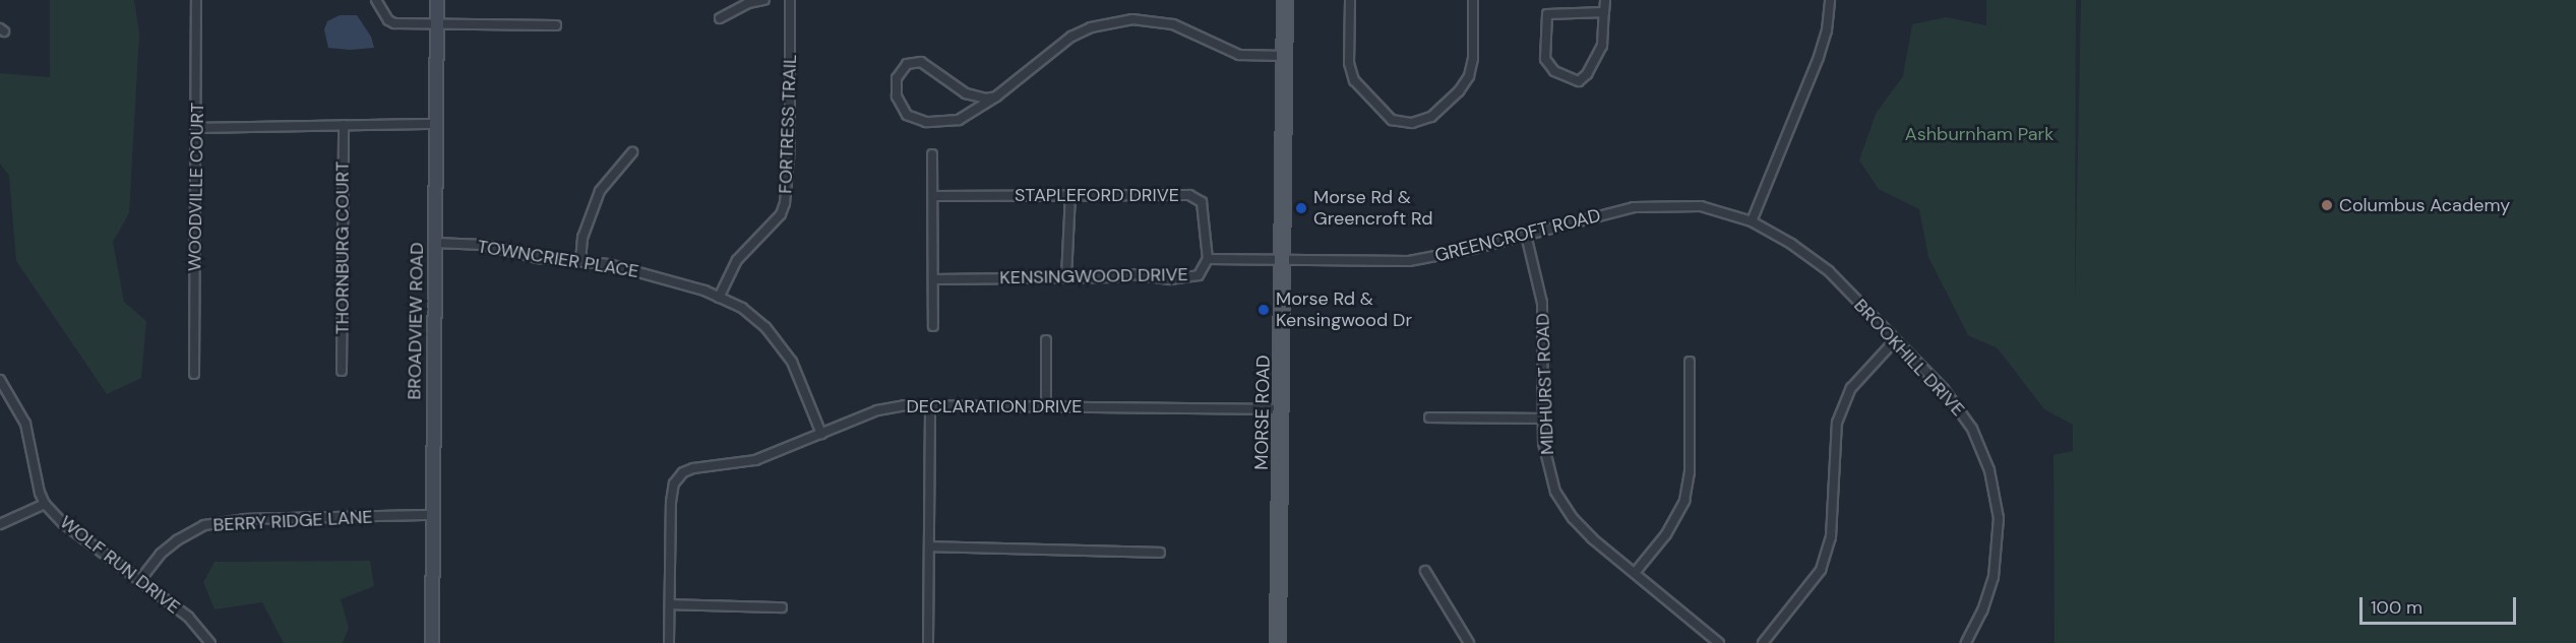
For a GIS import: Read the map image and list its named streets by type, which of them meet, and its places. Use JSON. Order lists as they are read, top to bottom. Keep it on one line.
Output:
{"streets":{"main road":["MORSE ROAD"],"street":["FORTRESS TRAIL","WOODVILLE COURT","STAPLEFORD DRIVE","GREENCROFT ROAD","THORNBURG COURT","TOWNCRIER PLACE","KENSINGWOOD DRIVE","BROADVIEW ROAD","BROOKHILL DRIVE","MIDHURST ROAD","DECLARATION DRIVE","BERRY RIDGE LANE","WOLF RUN DRIVE"]},"crossings":[["FORTRESS TRAIL","TOWNCRIER PLACE"],["STAPLEFORD DRIVE","KENSINGWOOD DRIVE"],["GREENCROFT ROAD","KENSINGWOOD DRIVE"],["GREENCROFT ROAD","BROOKHILL DRIVE"],["GREENCROFT ROAD","MIDHURST ROAD"],["GREENCROFT ROAD","MORSE ROAD"],["TOWNCRIER PLACE","BROADVIEW ROAD"],["TOWNCRIER PLACE","DECLARATION DRIVE"],["KENSINGWOOD DRIVE","MORSE ROAD"],["BROADVIEW ROAD","BERRY RIDGE LANE"],["DECLARATION DRIVE","MORSE ROAD"],["BERRY RIDGE LANE","WOLF RUN DRIVE"]],"parks":["Ashburnham Park"],"places":["Columbus Academy","Morse Rd & Greencroft Rd","Morse Rd & Kensingwood Dr"],"scale_bar":"100 m"}
